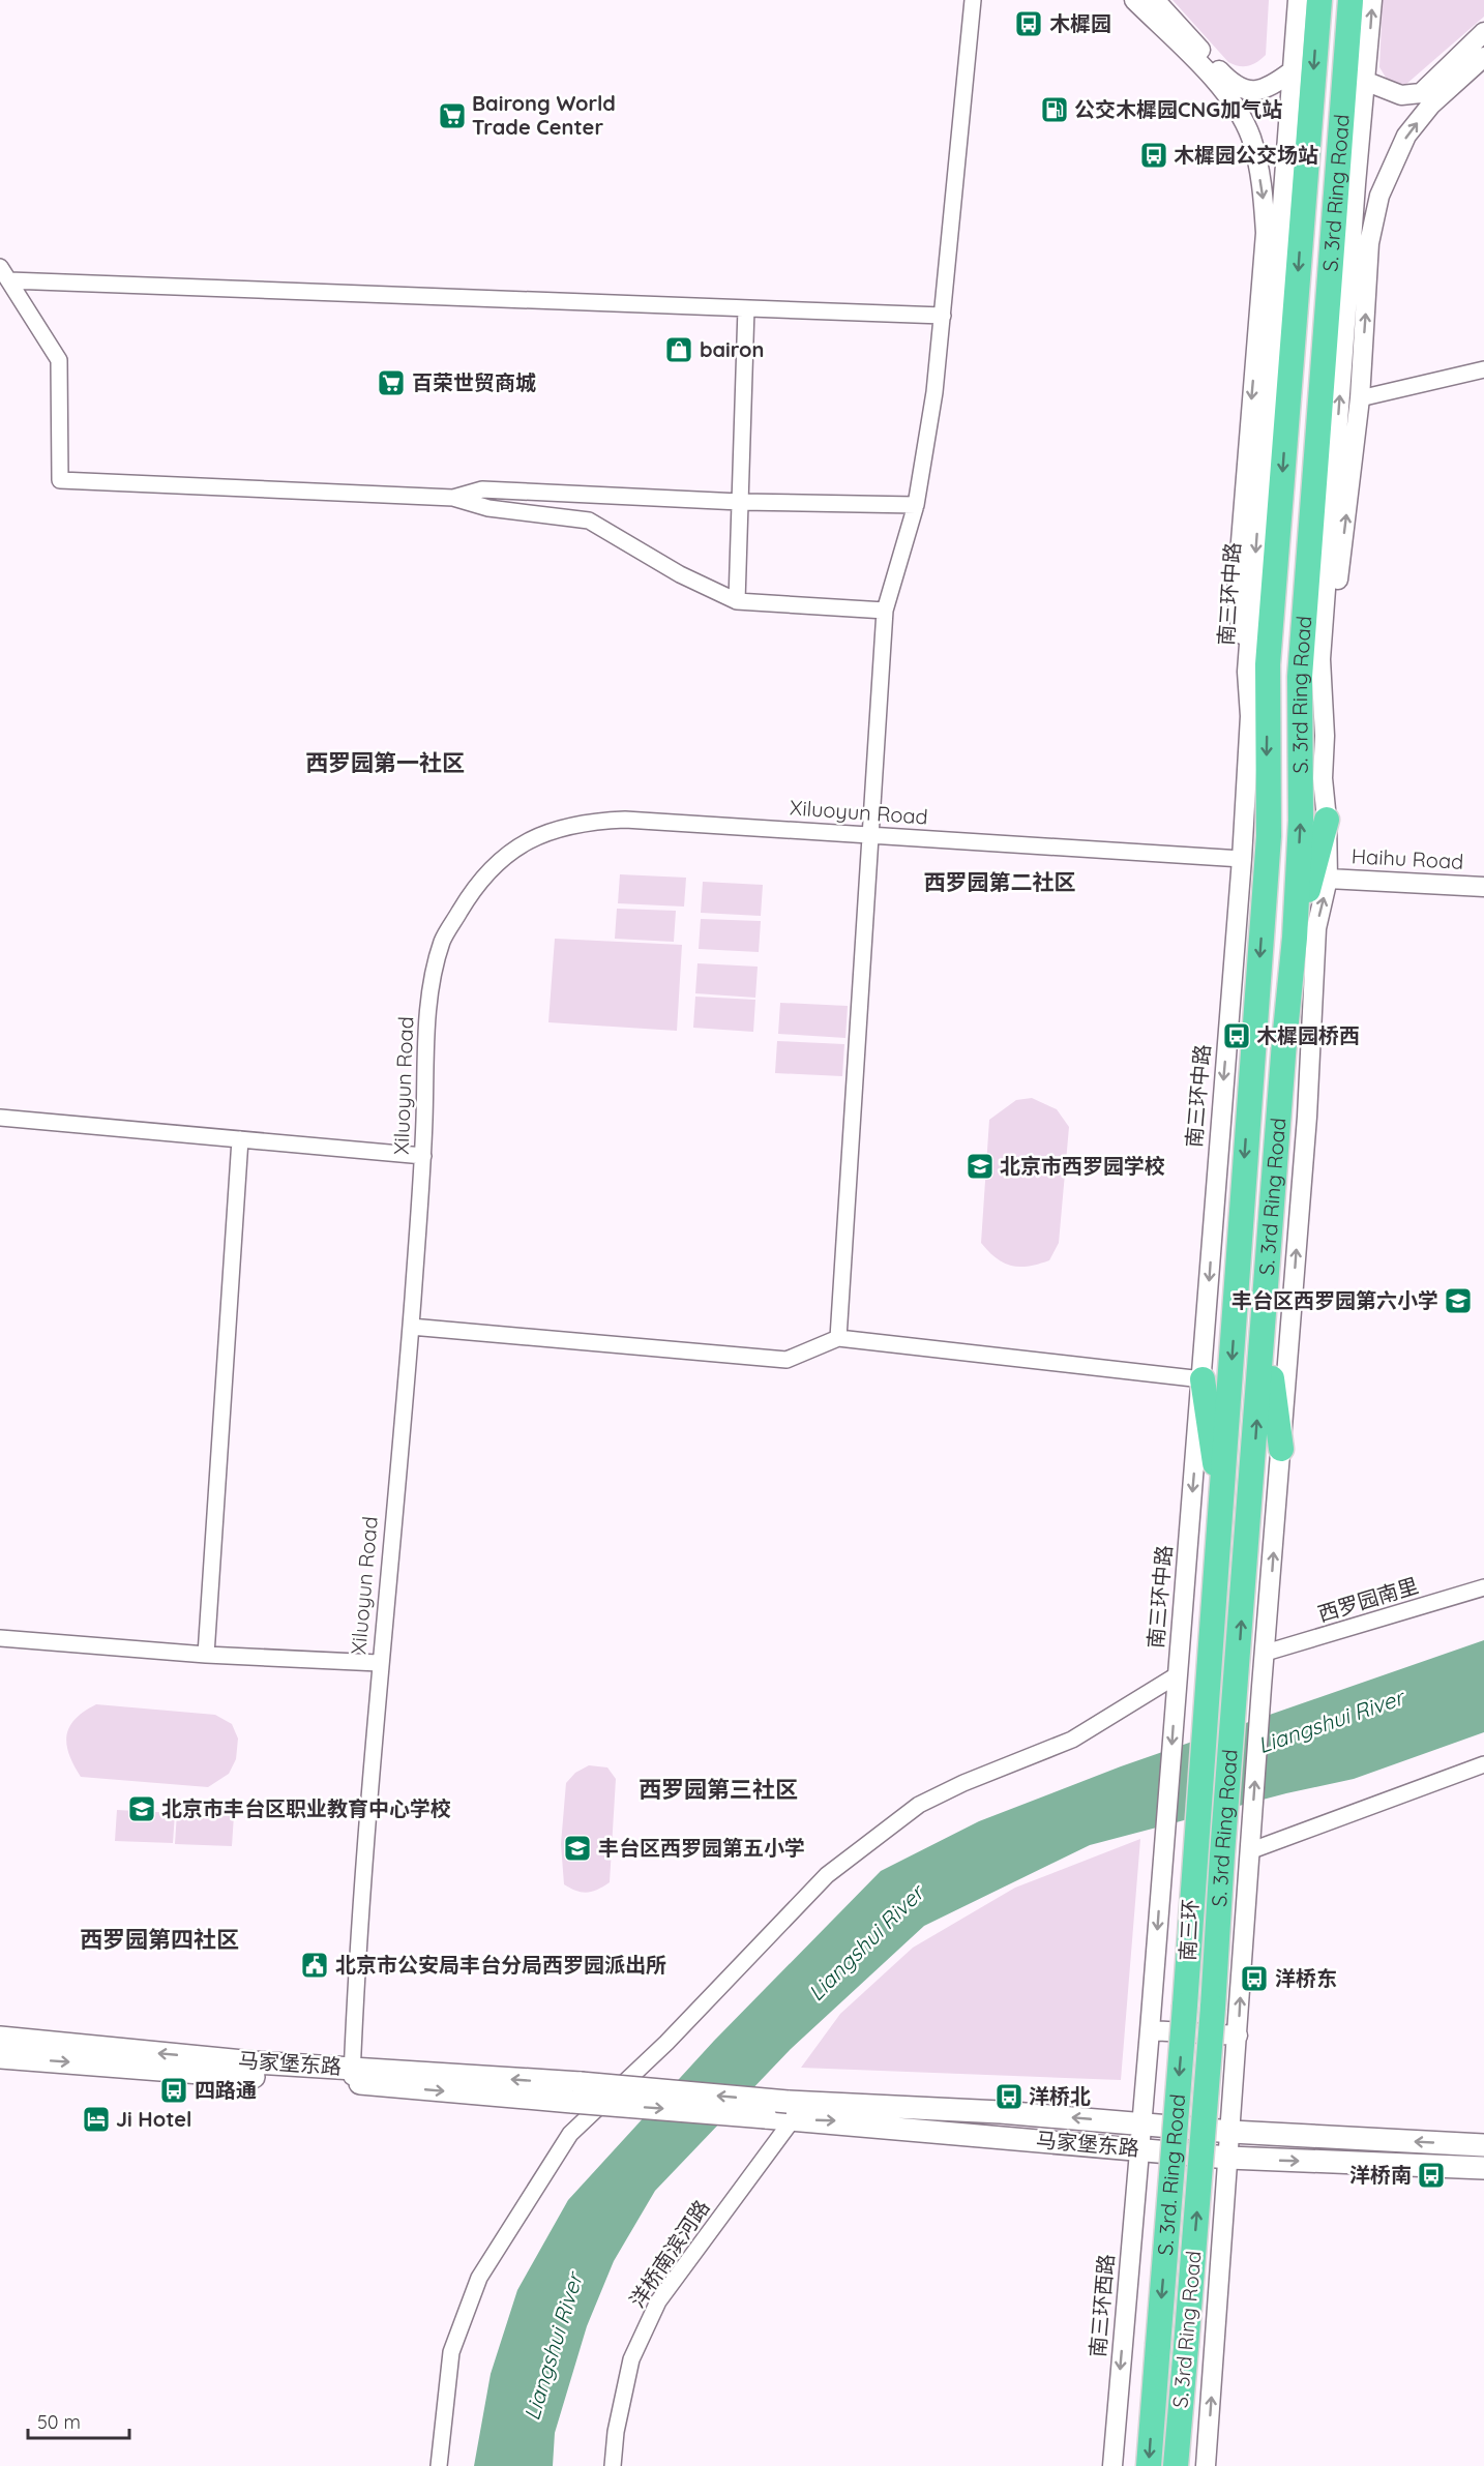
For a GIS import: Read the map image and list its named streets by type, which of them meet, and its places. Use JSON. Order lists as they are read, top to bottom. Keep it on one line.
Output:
{"streets":{"highway":["S. 3rd Ring Road","南三环","S. 3rd. Ring Road"],"main road":["马家堡东路"],"street":["南三环中路","Xiluoyun Road","Haihu Road","西罗园南里","洋桥南滨河路","南三环西路"]},"crossings":[["S. 3rd Ring Road","南三环中路"],["S. 3rd Ring Road","南三环"],["S. 3rd Ring Road","S. 3rd. Ring Road"],["南三环中路","Xiluoyun Road"],["南三环中路","马家堡东路"],["南三环中路","南三环西路"],["Xiluoyun Road","马家堡东路"],["南三环","S. 3rd. Ring Road"],["马家堡东路","洋桥南滨河路"],["马家堡东路","南三环西路"]],"one_way":["S. 3rd. Ring Road"],"districts":["西罗园第一社区","西罗园第二社区","西罗园第三社区","西罗园第四社区"],"water":["Liangshui River"],"places":{"bus stop":["木樨园","木樨园公交场站","木樨园桥西","洋桥东","四路通","洋桥北","洋桥南"],"fuel station":["公交木樨园CNG加气站"],"supermarket":["Bairong World Trade Center","百荣世贸商城"],"shop":["bairon"],"school or university":["北京市西罗园学校","丰台区西罗园第六小学","北京市丰台区职业教育中心学校","丰台区西罗园第五小学"],"public building":["北京市公安局丰台分局西罗园派出所"],"hotel":["Ji Hotel"]},"scale_bar":"50 m"}
